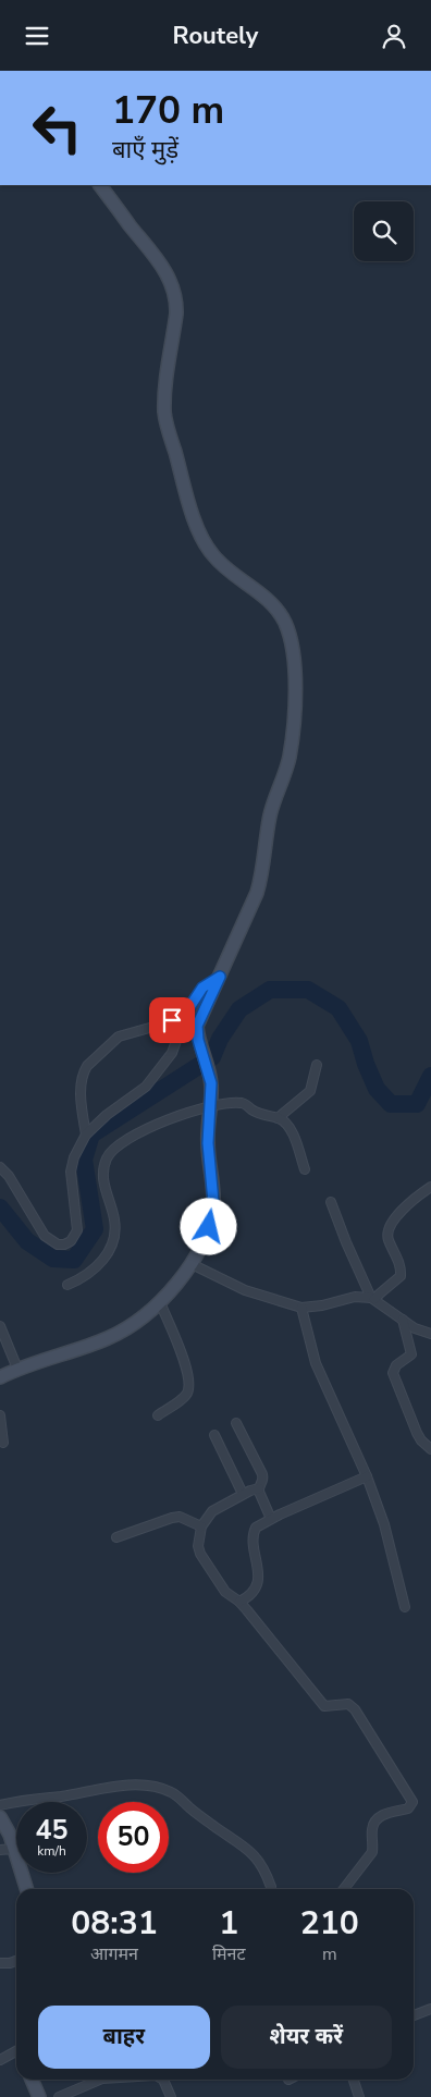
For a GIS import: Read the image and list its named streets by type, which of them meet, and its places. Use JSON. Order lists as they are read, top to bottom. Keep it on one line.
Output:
{"page":{"header":"Routely","turn":["170 m","बाएँ मुड़ें"],"speed":"45 km/h","limit":"50","eta":["08:31","आगमन","1","मिनट","210","m"],"buttons":["बाहर","शेयर करें"]}}
